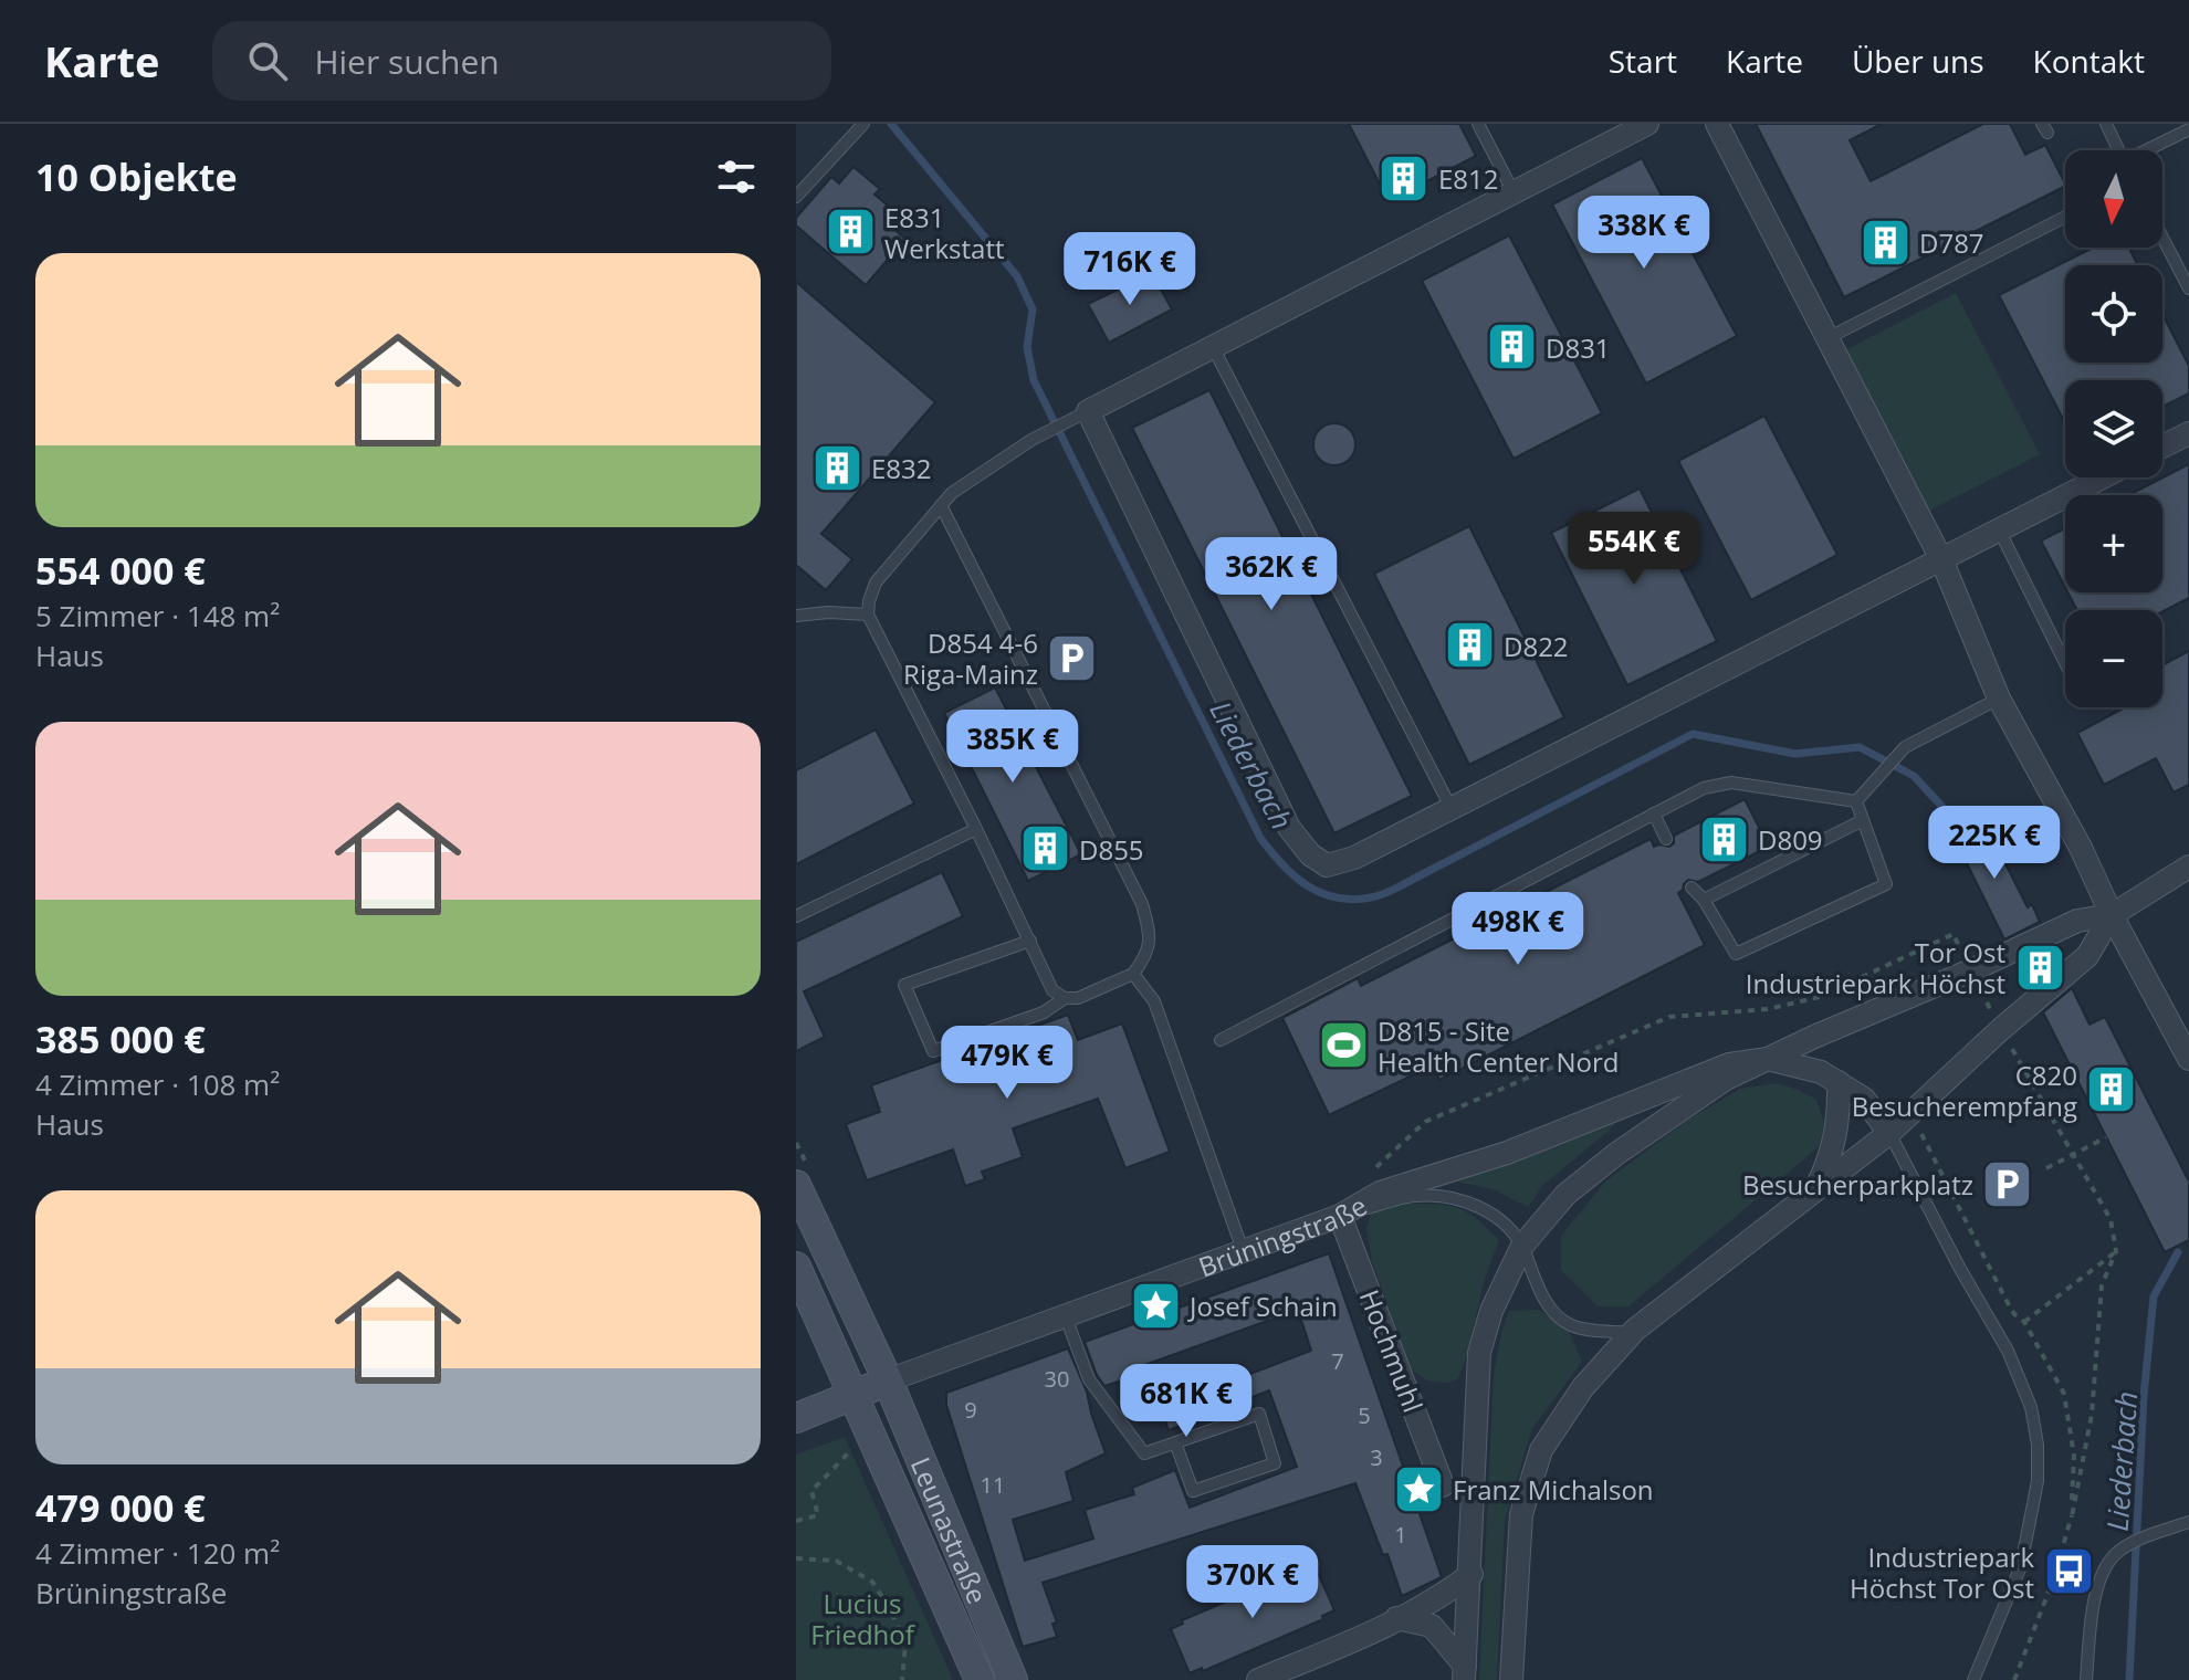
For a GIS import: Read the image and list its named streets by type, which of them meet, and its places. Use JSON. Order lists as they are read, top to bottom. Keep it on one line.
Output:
{"streets":{"main road":["Brüningstraße","Leunastraße"],"street":["Hochmuhl"]},"crossings":[["Brüningstraße","Hochmuhl"],["Brüningstraße","Leunastraße"]],"water":["Liederbach"],"parks":["Lucius Friedhof"],"places":{"building":["E812","E831 Werkstatt","D787","D831","E832","D822","D809","D855","Tor Ost Industriepark Höchst","C820 Besucherempfang"],"parking":["D854 4-6 Riga-Mainz","Besucherparkplatz"],"sports":["D815 - Site Health Center Nord"],"place":["Josef Schain","Franz Michalson"],"bus stop":["Industriepark Höchst Tor Ost"]},"house_numbers":["7","30","9","5","3","11","1"],"north":"bottom","page":{"header":"Karte","search":"Hier suchen","nav":["Start","Karte","Über uns","Kontakt"],"heading":"10 Objekte","map_buttons":["+","−"],"price":["338K €","716K €","554K €","362K €","385K €","225K €","498K €","479K €","681K €","370K €"],"list":[{"name":"554 000 €","note":"5 Zimmer · 148 m² · Haus"},{"name":"385 000 €","note":"4 Zimmer · 108 m² · Haus"},{"name":"479 000 €","note":"4 Zimmer · 120 m² · Brüningstraße"}]}}
